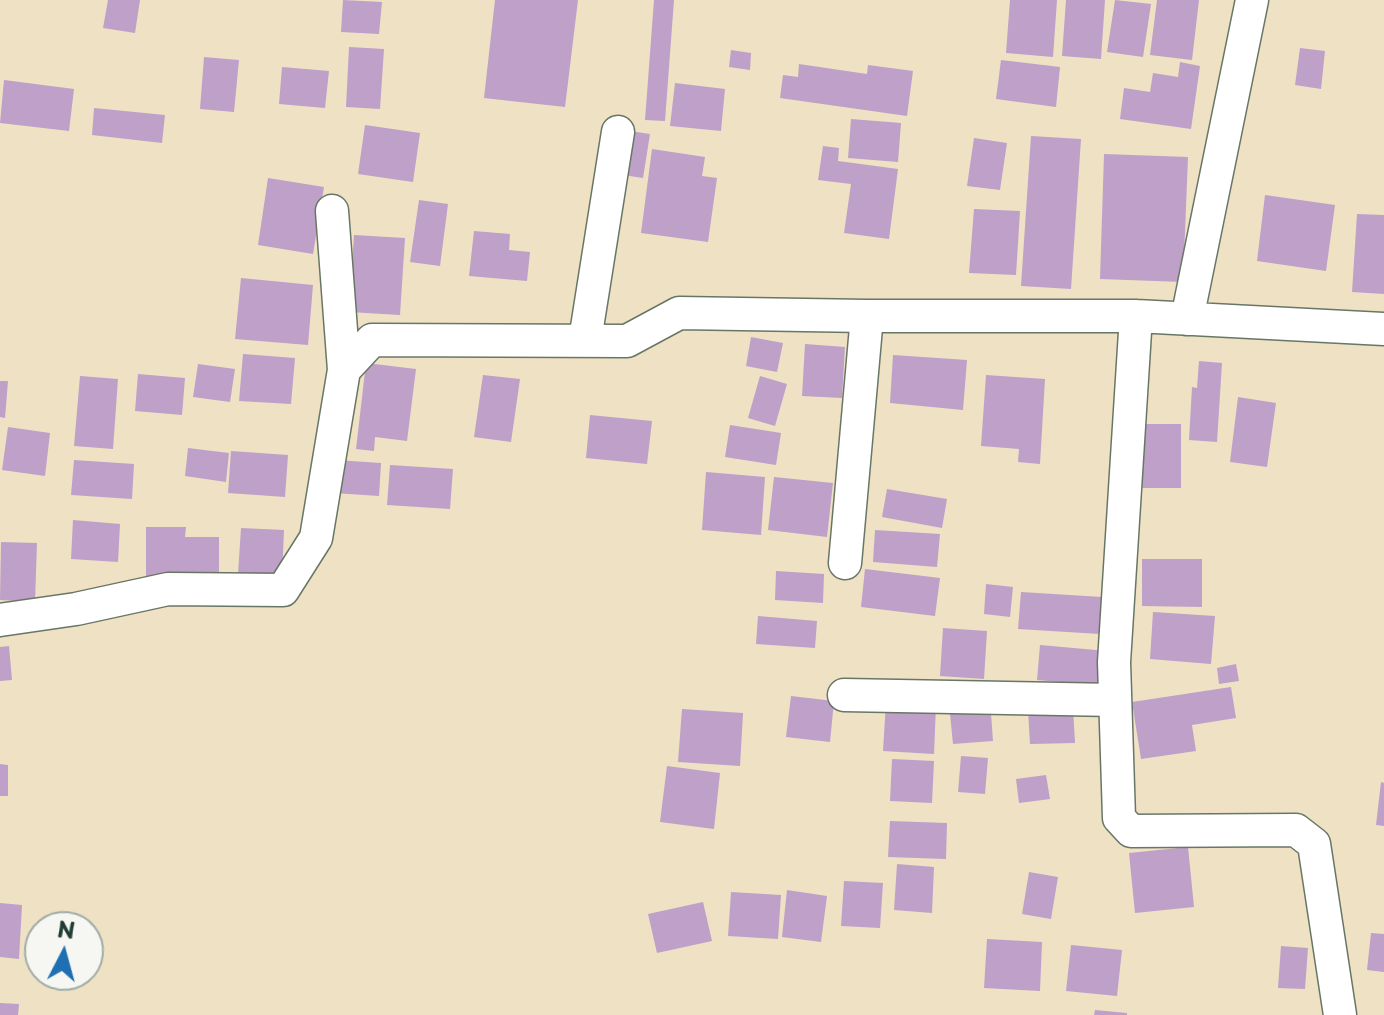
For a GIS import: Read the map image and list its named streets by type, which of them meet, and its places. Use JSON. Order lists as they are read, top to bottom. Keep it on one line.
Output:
{"north":"top"}
